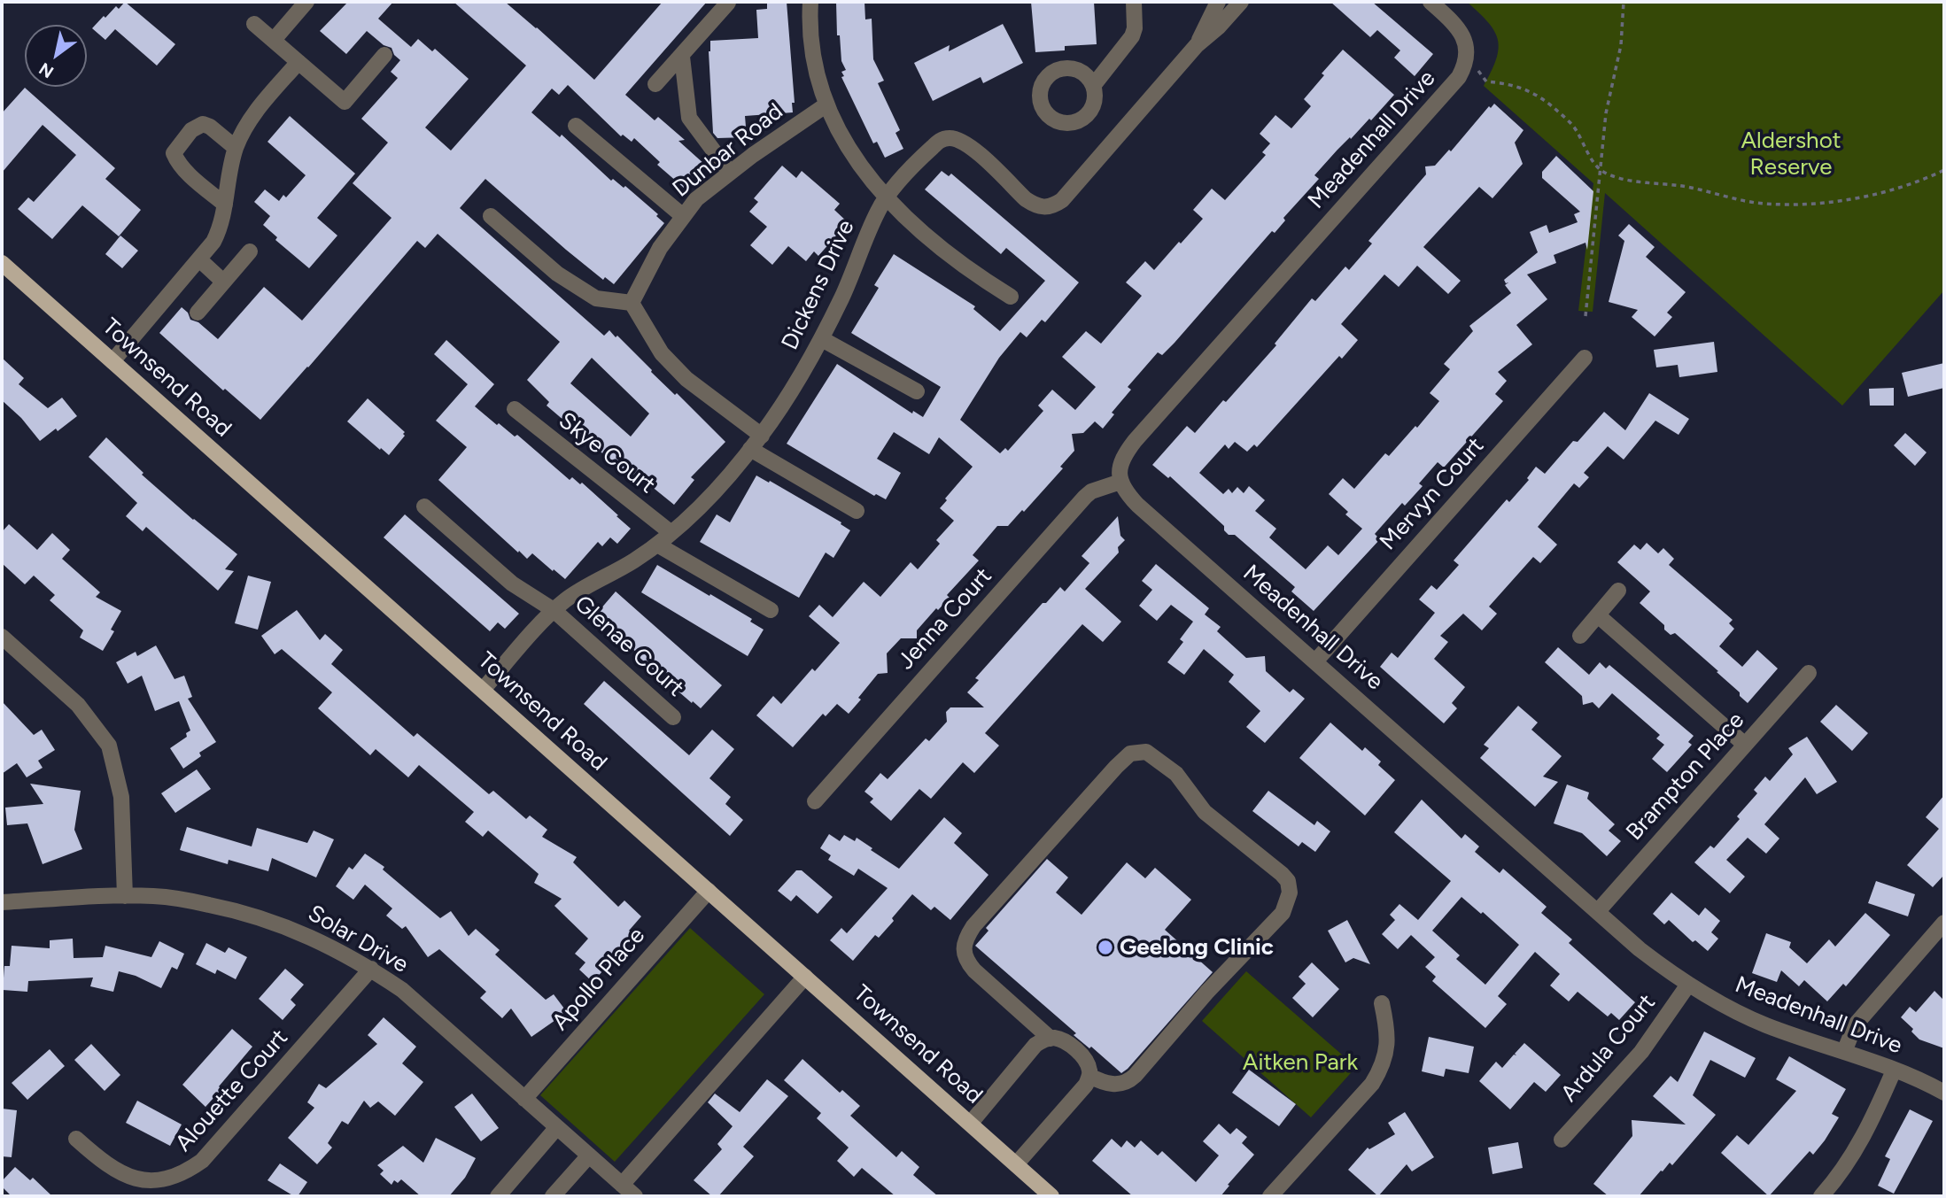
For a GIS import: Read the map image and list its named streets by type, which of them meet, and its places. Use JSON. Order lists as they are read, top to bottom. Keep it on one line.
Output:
{"streets":{"main road":["Townsend Road"],"street":["Meadenhall Drive","Dunbar Road","Dickens Drive","Skye Court","Mervyn Court","Jenna Court","Glenae Court","Brampton Place","Solar Drive","Apollo Place","Ardula Court","Alouette Court"]},"crossings":[["Meadenhall Drive","Mervyn Court"],["Meadenhall Drive","Jenna Court"],["Meadenhall Drive","Brampton Place"],["Meadenhall Drive","Ardula Court"],["Dickens Drive","Townsend Road"],["Dickens Drive","Skye Court"],["Dickens Drive","Glenae Court"],["Townsend Road","Apollo Place"],["Solar Drive","Apollo Place"],["Solar Drive","Alouette Court"]],"parks":["Aldershot Reserve","Aitken Park"],"places":["Geelong Clinic"],"north":"bottom left"}
